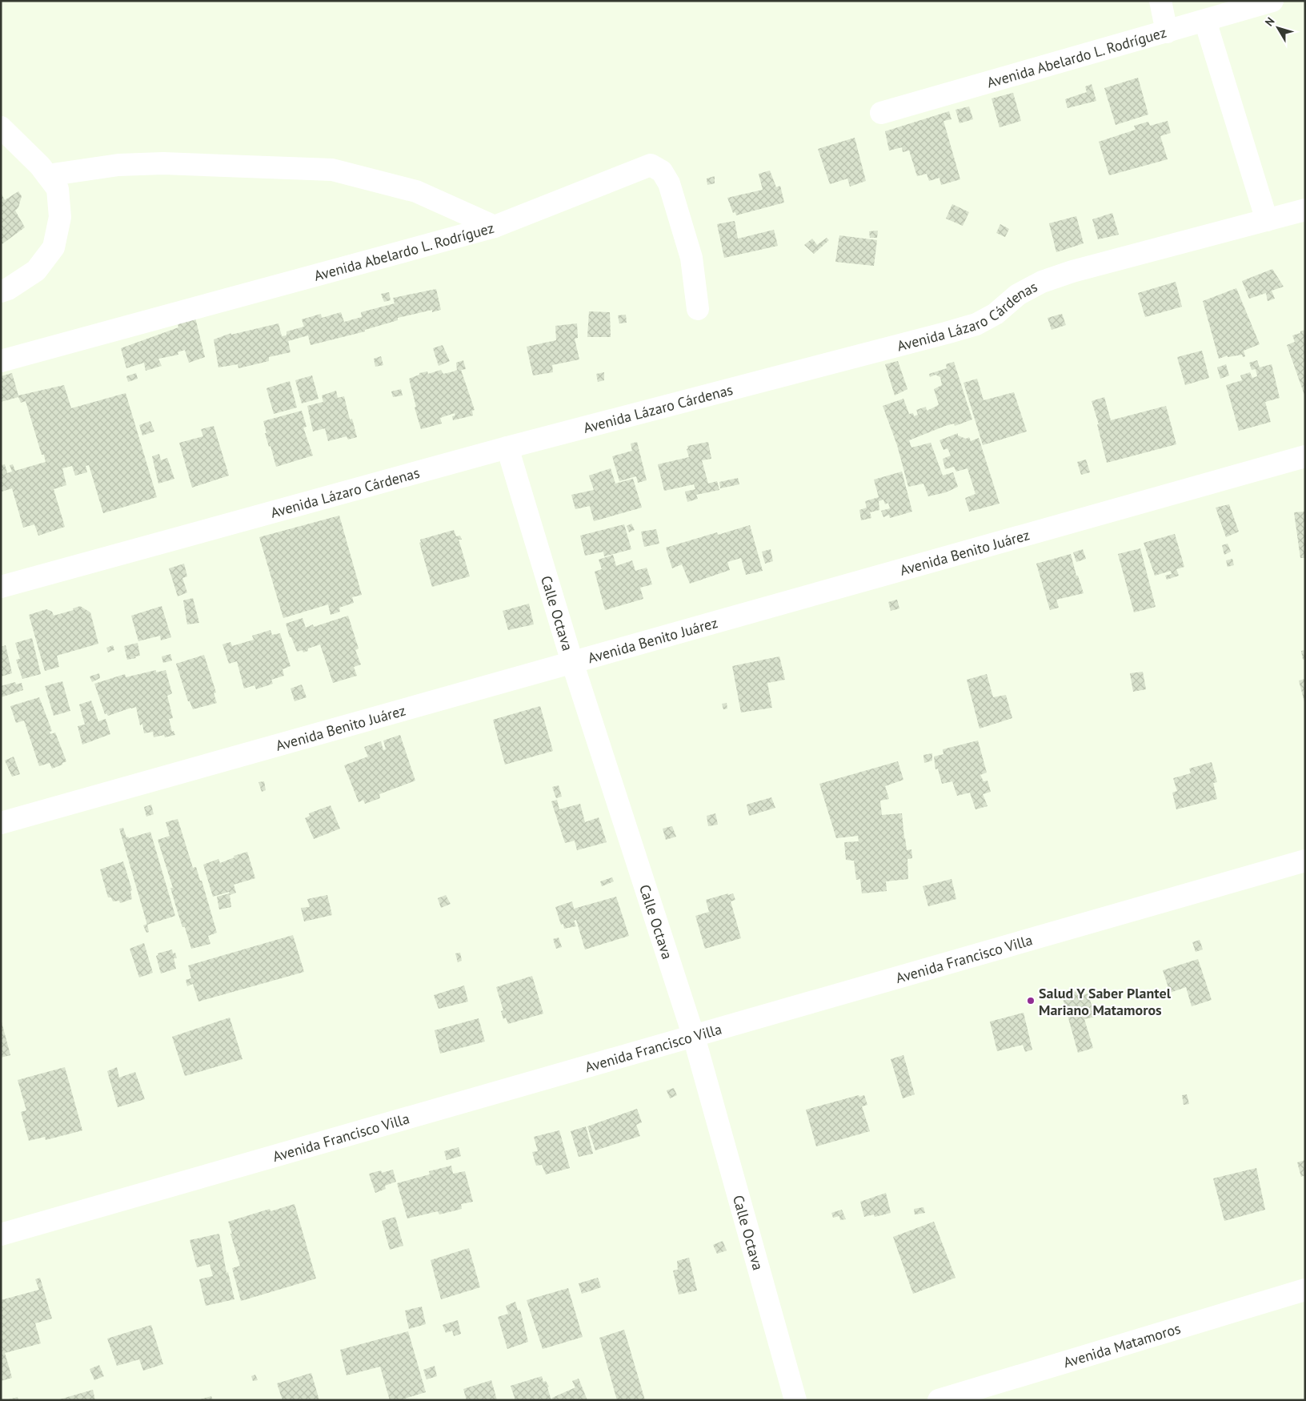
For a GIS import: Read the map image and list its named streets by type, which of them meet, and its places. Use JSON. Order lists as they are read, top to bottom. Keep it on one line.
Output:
{"streets":{"street":["Avenida Abelardo L. Rodríguez","Avenida Lázaro Cárdenas","Avenida Benito Juárez","Calle Octava","Avenida Francisco Villa","Avenida Matamoros"]},"crossings":[["Avenida Lázaro Cárdenas","Calle Octava"],["Avenida Benito Juárez","Calle Octava"],["Calle Octava","Avenida Francisco Villa"]],"places":["Salud Y Saber Plantel Mariano Matamoros"],"north":"top left"}
